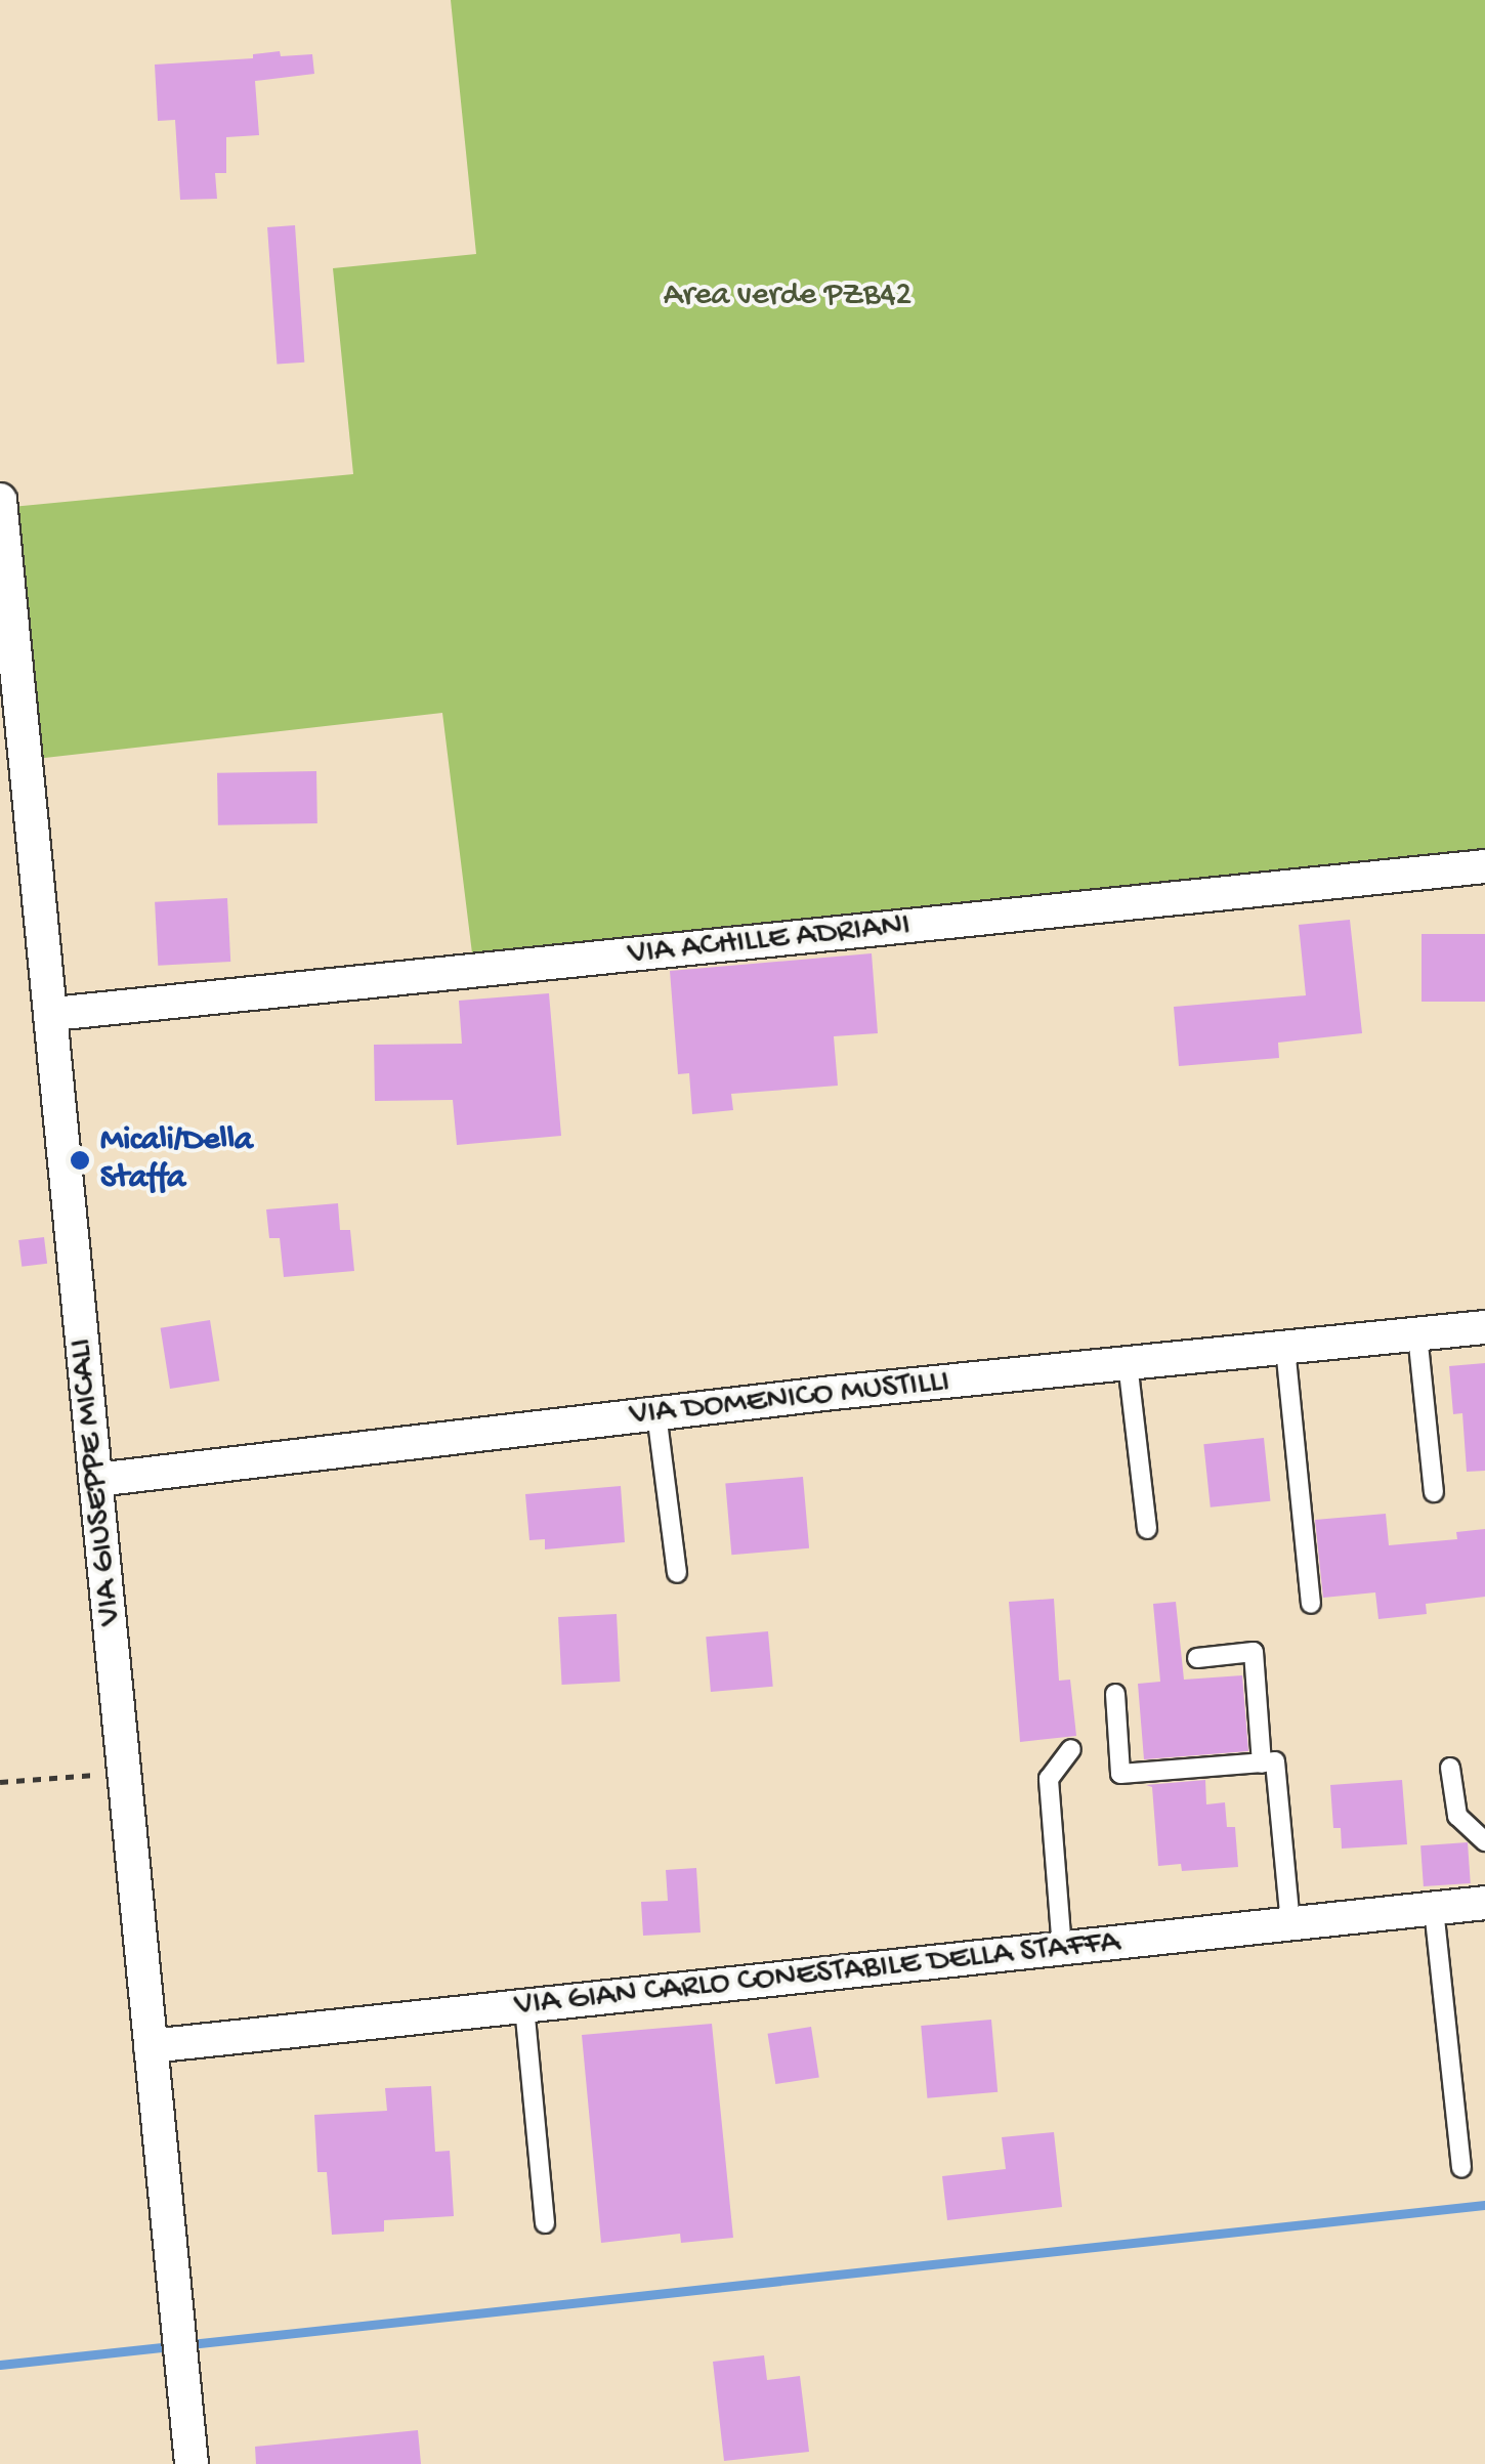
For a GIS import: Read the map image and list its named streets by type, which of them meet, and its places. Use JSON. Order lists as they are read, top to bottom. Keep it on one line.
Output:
{"streets":{"street":["VIA ACHILLE ADRIANI","VIA DOMENICO MUSTILLI","VIA GIUSEPPE MICALI","VIA GIAN CARLO CONESTABILE DELLA STAFFA"]},"crossings":[["VIA ACHILLE ADRIANI","VIA GIUSEPPE MICALI"],["VIA DOMENICO MUSTILLI","VIA GIUSEPPE MICALI"],["VIA GIUSEPPE MICALI","VIA GIAN CARLO CONESTABILE DELLA STAFFA"]],"parks":["Area verde PZB42"],"places":["Micali/Della Staffa"]}
